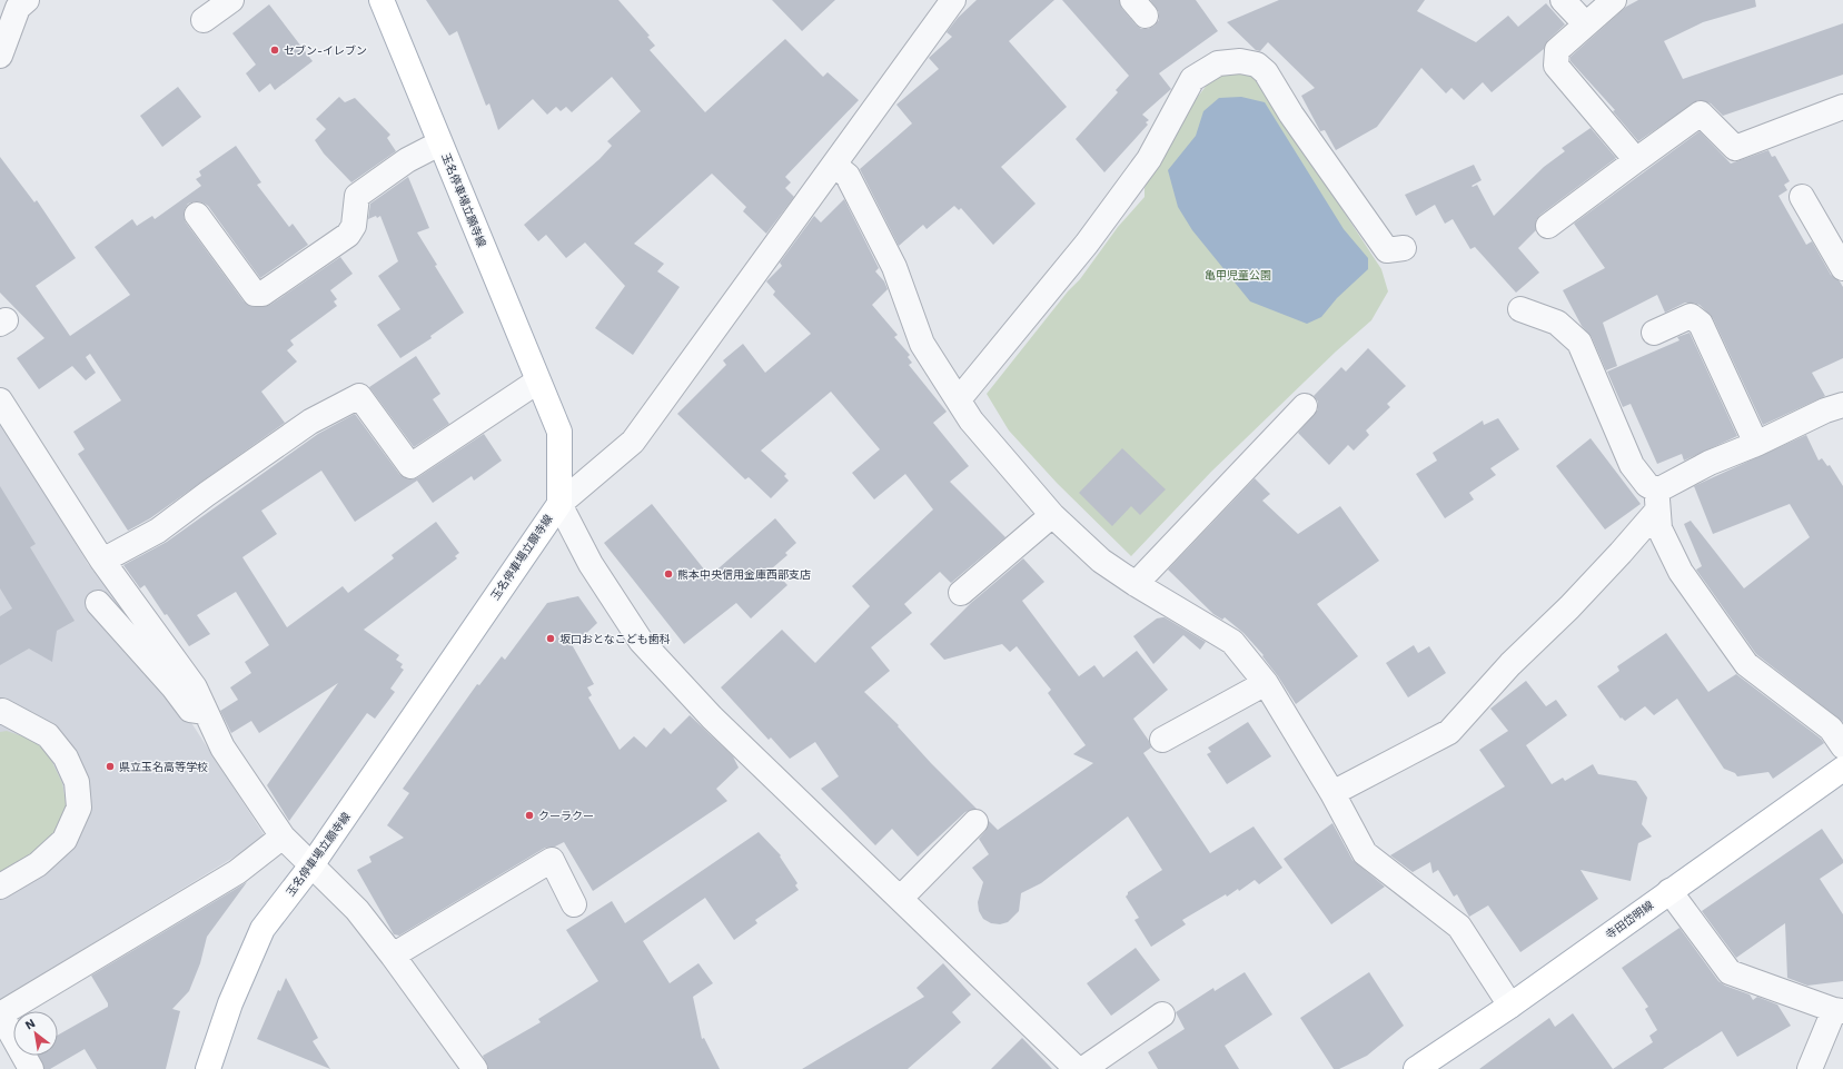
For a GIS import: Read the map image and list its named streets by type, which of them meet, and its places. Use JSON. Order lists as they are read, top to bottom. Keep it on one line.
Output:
{"streets":{"main road":["玉名停車場立願寺線","寺田岱明線"]},"parks":["亀甲児童公園"],"places":["セブン-イレブン","熊本中央信用金庫西部支店","坂口おとなこども歯科","県立玉名高等学校","クーラクー"],"north":"top left"}
